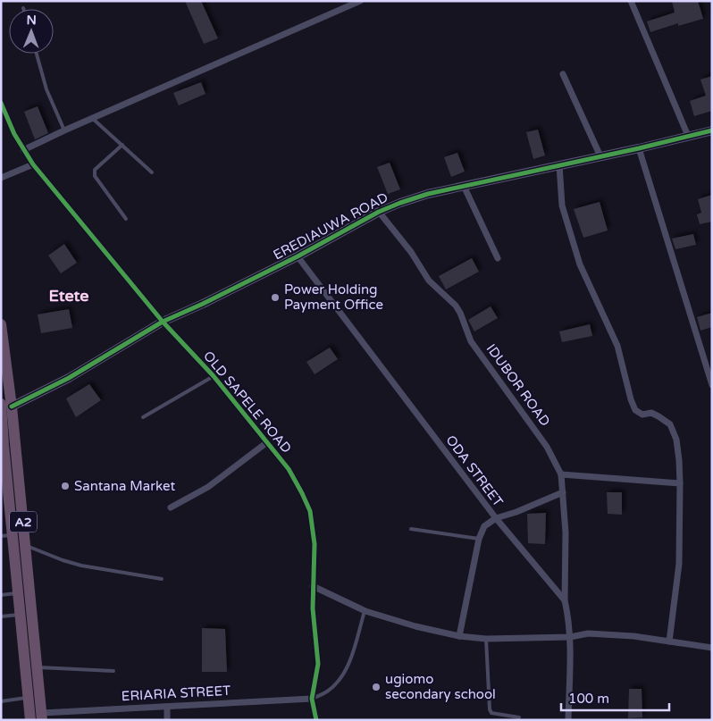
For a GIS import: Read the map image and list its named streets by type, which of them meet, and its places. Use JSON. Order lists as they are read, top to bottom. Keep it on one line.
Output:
{"streets":{"highway":["A2"],"street":["EREDIAUWA ROAD","IDUBOR ROAD","OLD SAPELE ROAD","ODA STREET","ERIARIA STREET"]},"crossings":[["EREDIAUWA ROAD","IDUBOR ROAD"],["EREDIAUWA ROAD","OLD SAPELE ROAD"],["EREDIAUWA ROAD","ODA STREET"],["EREDIAUWA ROAD","A2"],["IDUBOR ROAD","ODA STREET"],["OLD SAPELE ROAD","ERIARIA STREET"],["A2","ERIARIA STREET"]],"districts":["Etete"],"places":["Power Holding Payment Office","Santana Market","ugiomo secondary school"],"scale_bar":"100 m","north":"top"}
